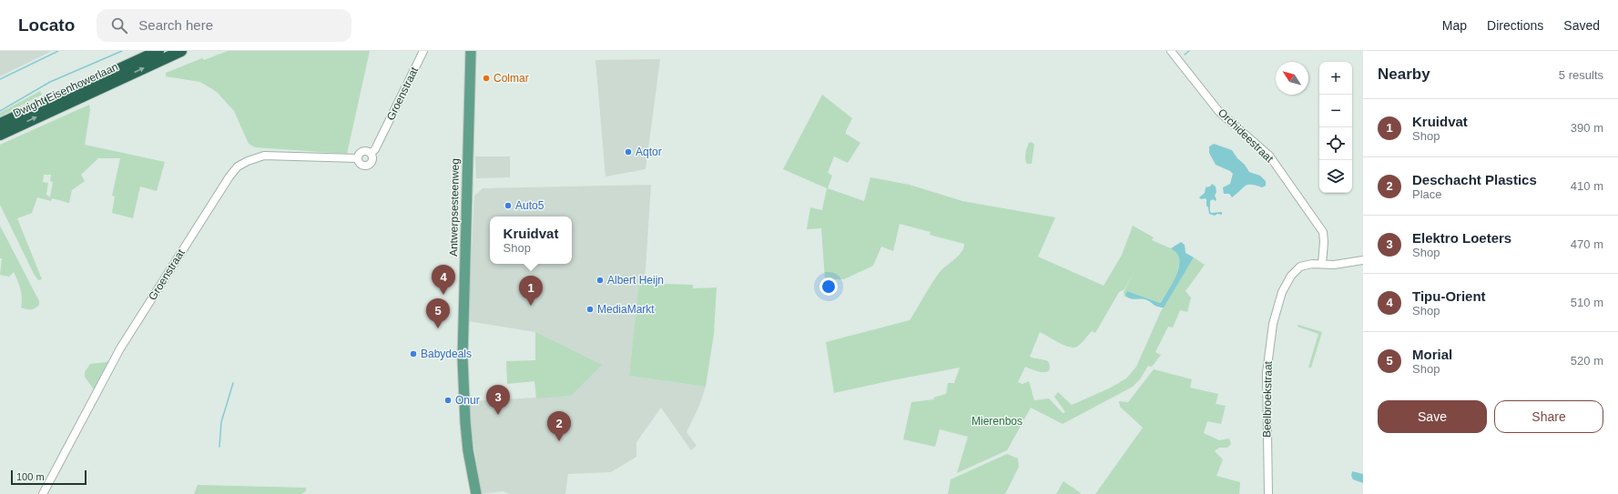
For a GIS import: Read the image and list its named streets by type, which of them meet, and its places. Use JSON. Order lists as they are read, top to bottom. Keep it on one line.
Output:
{"streets":{"highway":["Dwight Eisenhowerlaan"],"main road":["Antwerpsesteenweg"],"street":["Groenstraat","Orchideestraat","Beelbroekstraat"]},"crossings":[["Orchideestraat","Beelbroekstraat"]],"parks":["Mierenbos"],"places":["Colmar","Aqtor","Auto5","Albert Heijn","MediaMarkt","Babydeals","Onur"],"scale_bar":"100 m","north":"top left","page":{"header":"Locato","search":"Search here","nav":["Map","Directions","Saved"],"heading":["Nearby","5 results"],"map_buttons":["+","−"],"list":[{"mark":"1","name":"Kruidvat","note":"Shop","value":"390 m"},{"mark":"2","name":"Deschacht Plastics","note":"Place","value":"410 m"},{"mark":"3","name":"Elektro Loeters","note":"Shop","value":"470 m"},{"mark":"4","name":"Tipu-Orient","note":"Shop","value":"510 m"},{"mark":"5","name":"Morial","note":"Shop","value":"520 m"}],"popup":["Kruidvat","Shop"],"pins":["4","1","5","3","2"],"buttons":["Save","Share"],"scale":"100 m"}}
